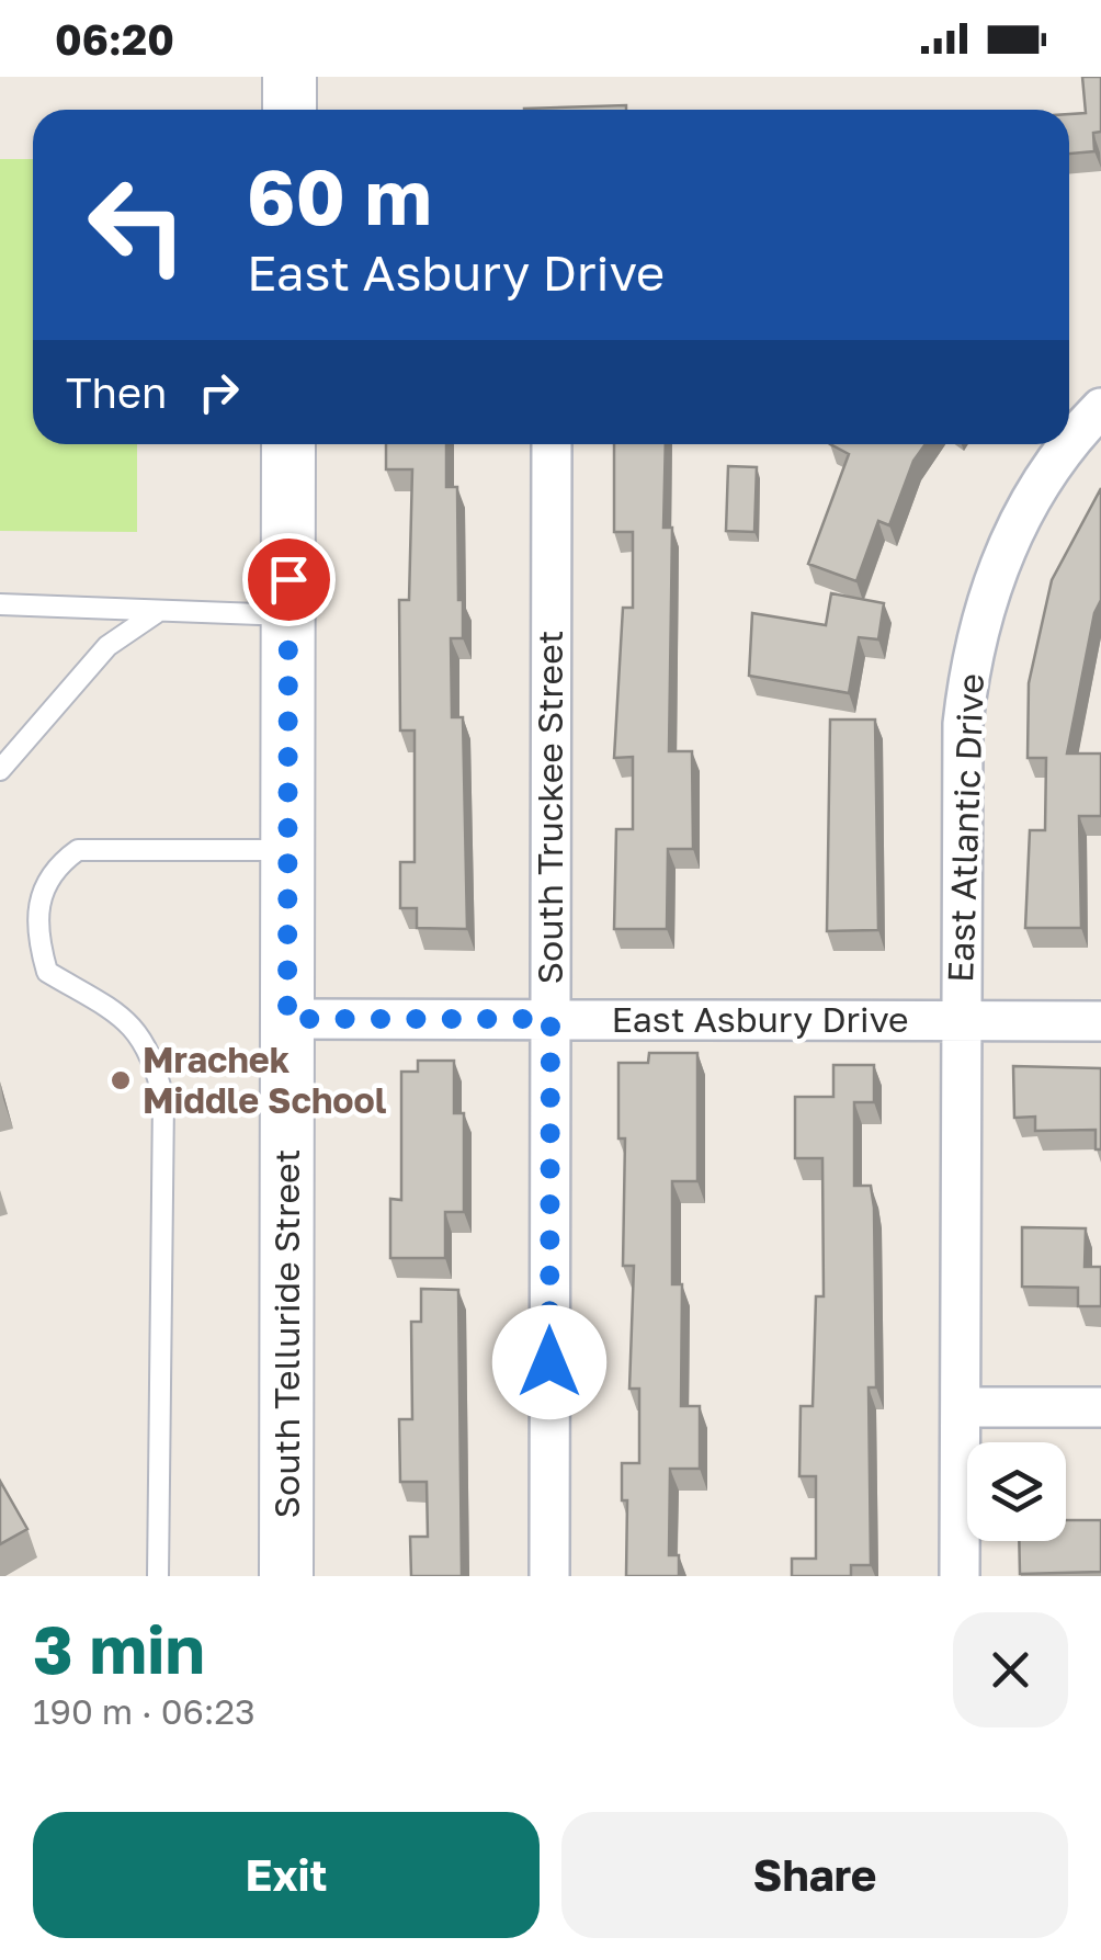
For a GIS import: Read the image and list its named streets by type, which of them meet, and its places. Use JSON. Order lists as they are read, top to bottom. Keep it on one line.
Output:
{"streets":{"street":["South Truckee Street","East Atlantic Drive","East Asbury Drive","South Telluride Street"]},"crossings":[["South Truckee Street","East Asbury Drive"],["East Atlantic Drive","East Asbury Drive"],["East Asbury Drive","South Telluride Street"]],"places":["Mrachek Middle School"],"page":{"status":"06:20","turn":["60 m","East Asbury Drive"],"then":"Then","heading":["3 min","190 m · 06:23"],"buttons":["Exit","Share"]}}
